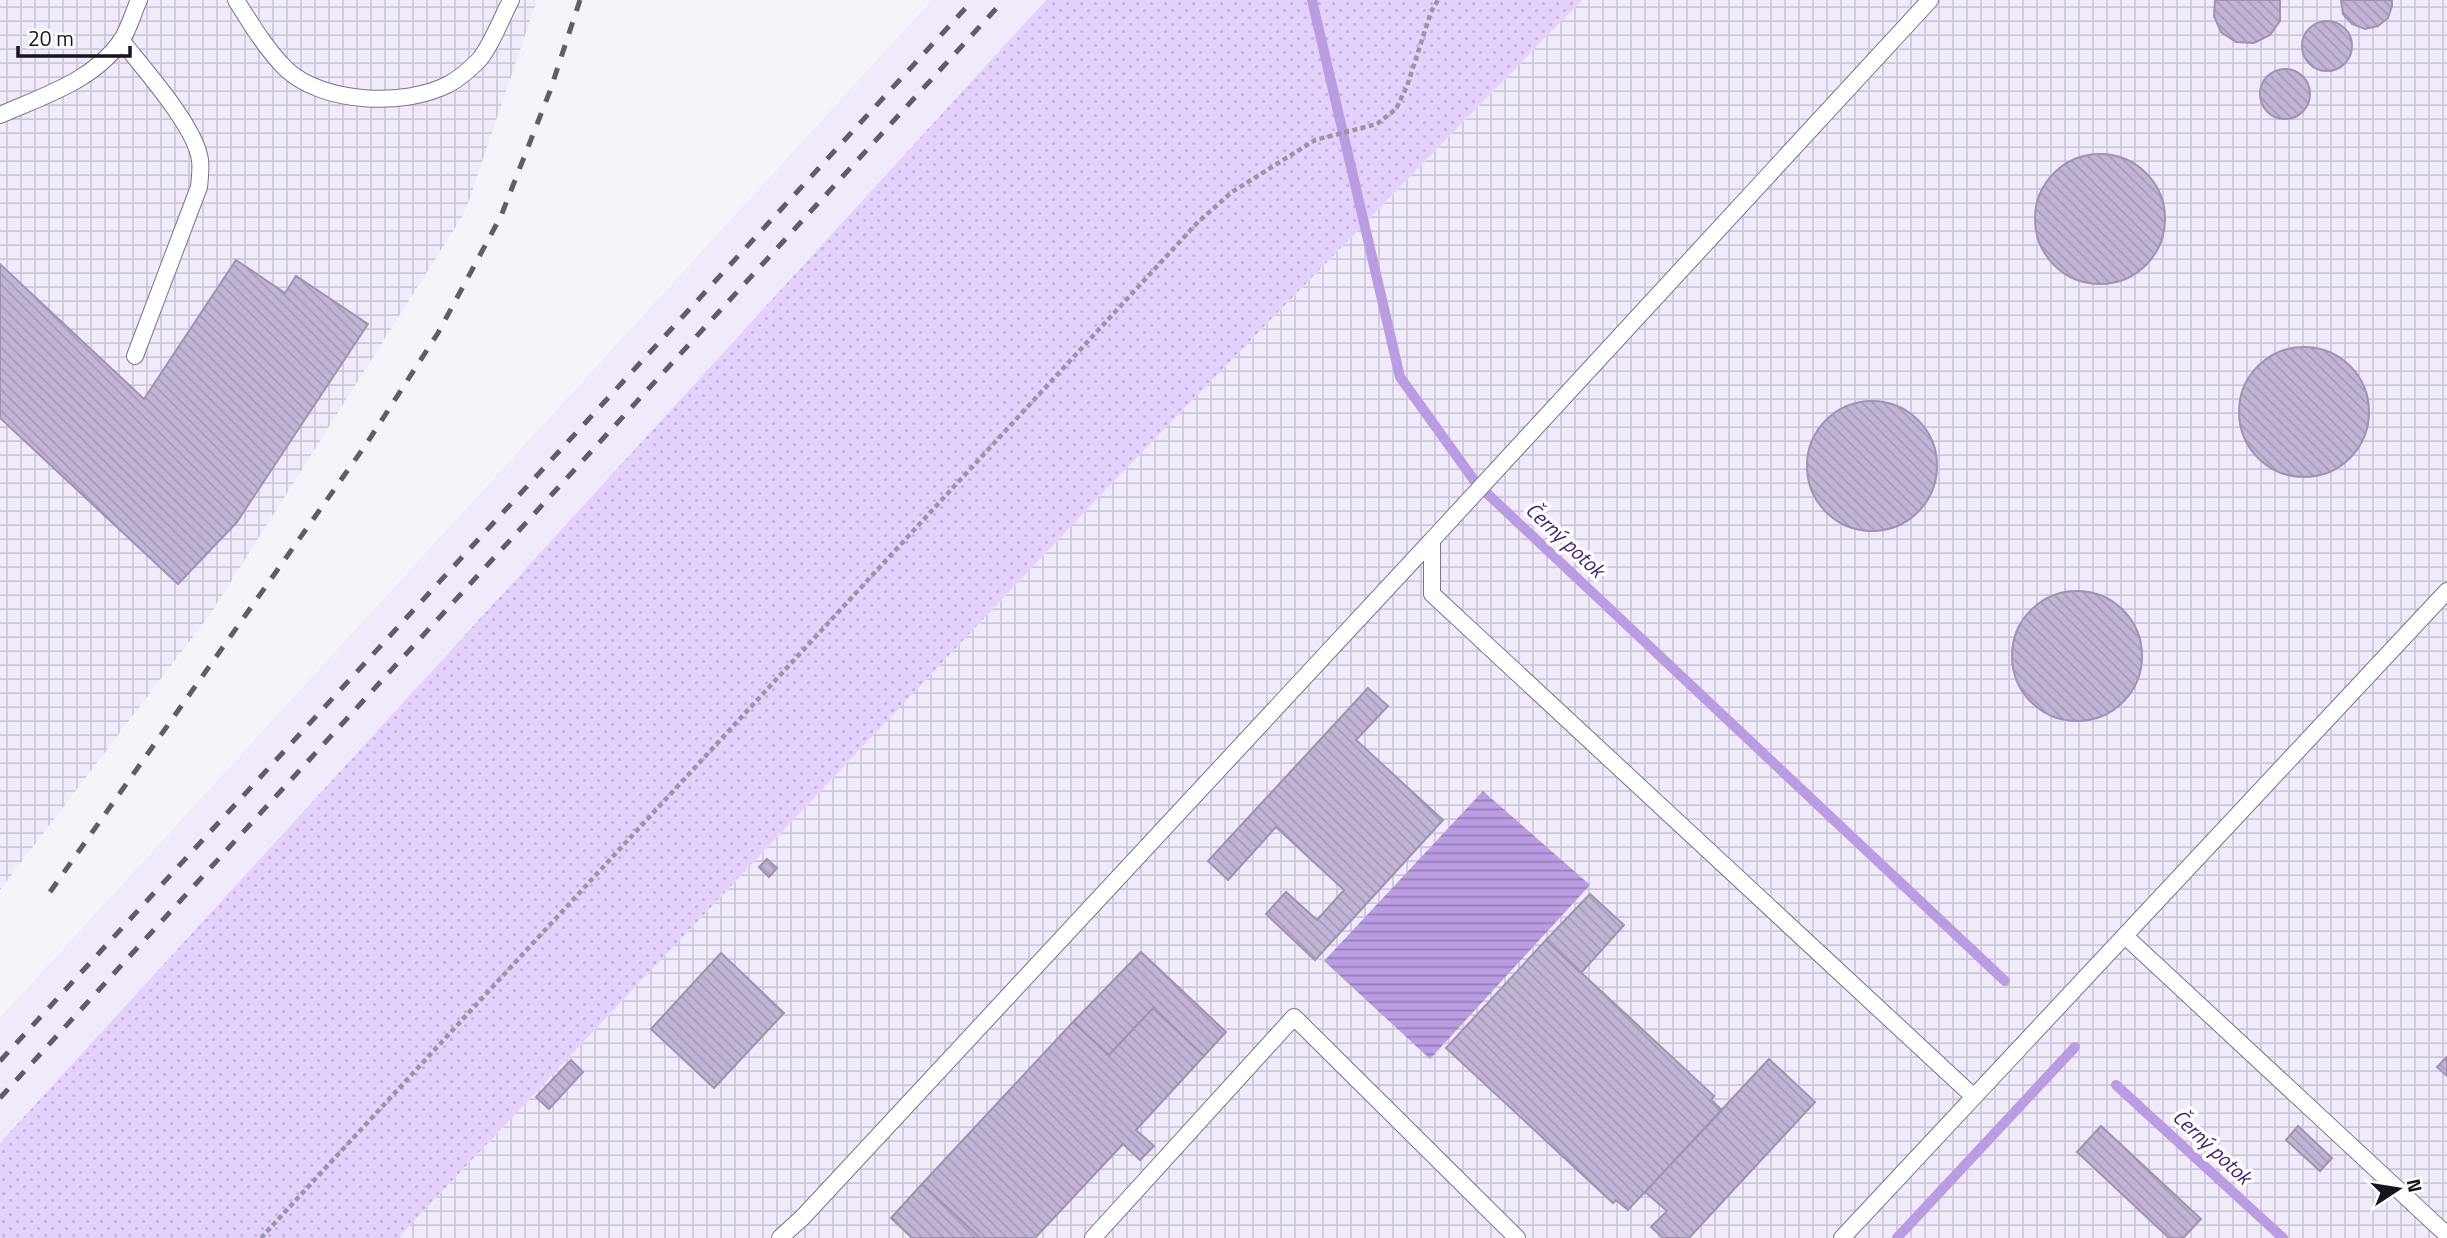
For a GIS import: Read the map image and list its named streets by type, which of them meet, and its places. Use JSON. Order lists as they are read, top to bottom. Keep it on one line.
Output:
{"water":["Černý potok"],"scale_bar":"20 m","north":"right"}
